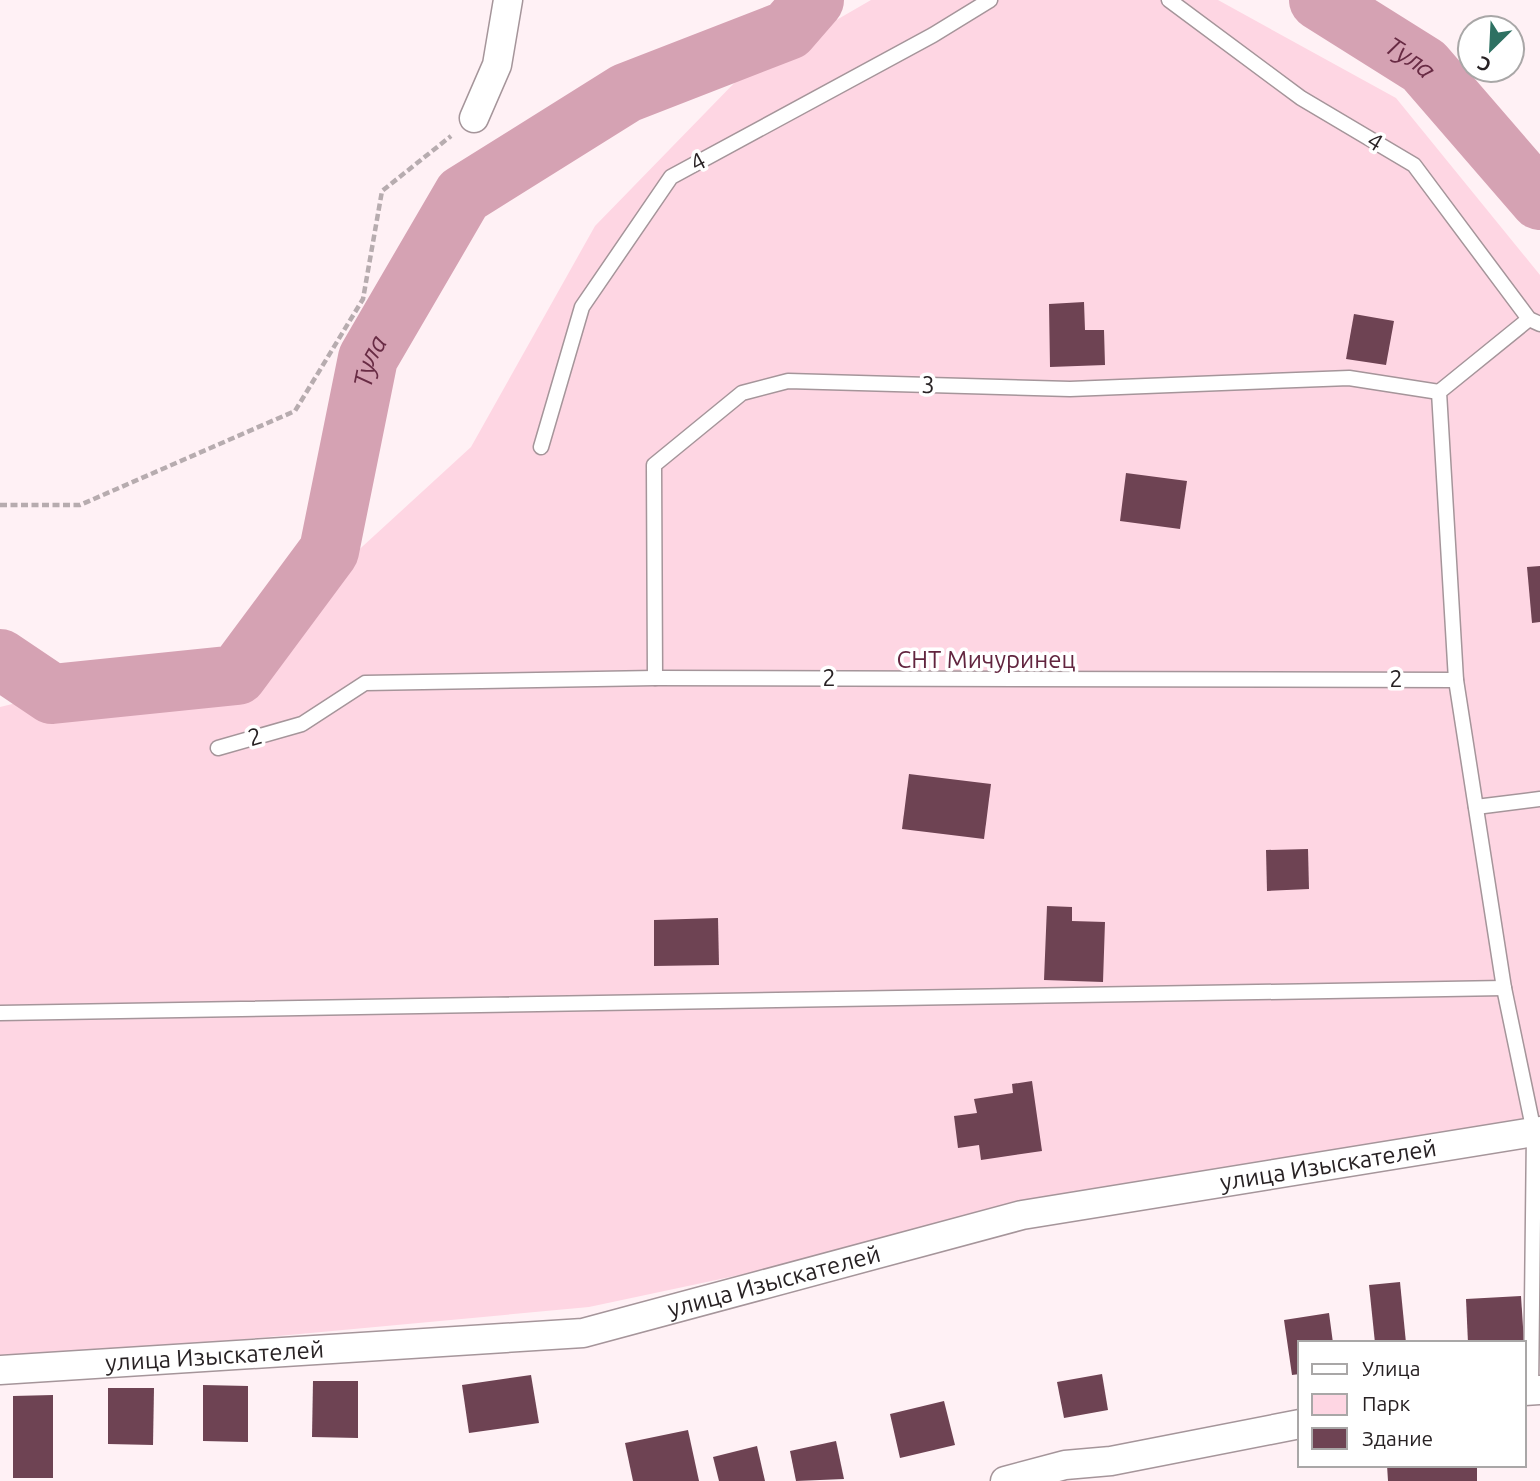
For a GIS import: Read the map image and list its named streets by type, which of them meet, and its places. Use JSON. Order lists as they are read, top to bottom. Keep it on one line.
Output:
{"streets":{"street":["улица Изыскателей"],"lane":["4","3","2"]},"crossings":[["3","2"]],"water":["Тула"],"parks":["СНТ Мичуринец"],"legend":["Улица","Парк","Здание"],"north":"bottom left"}
